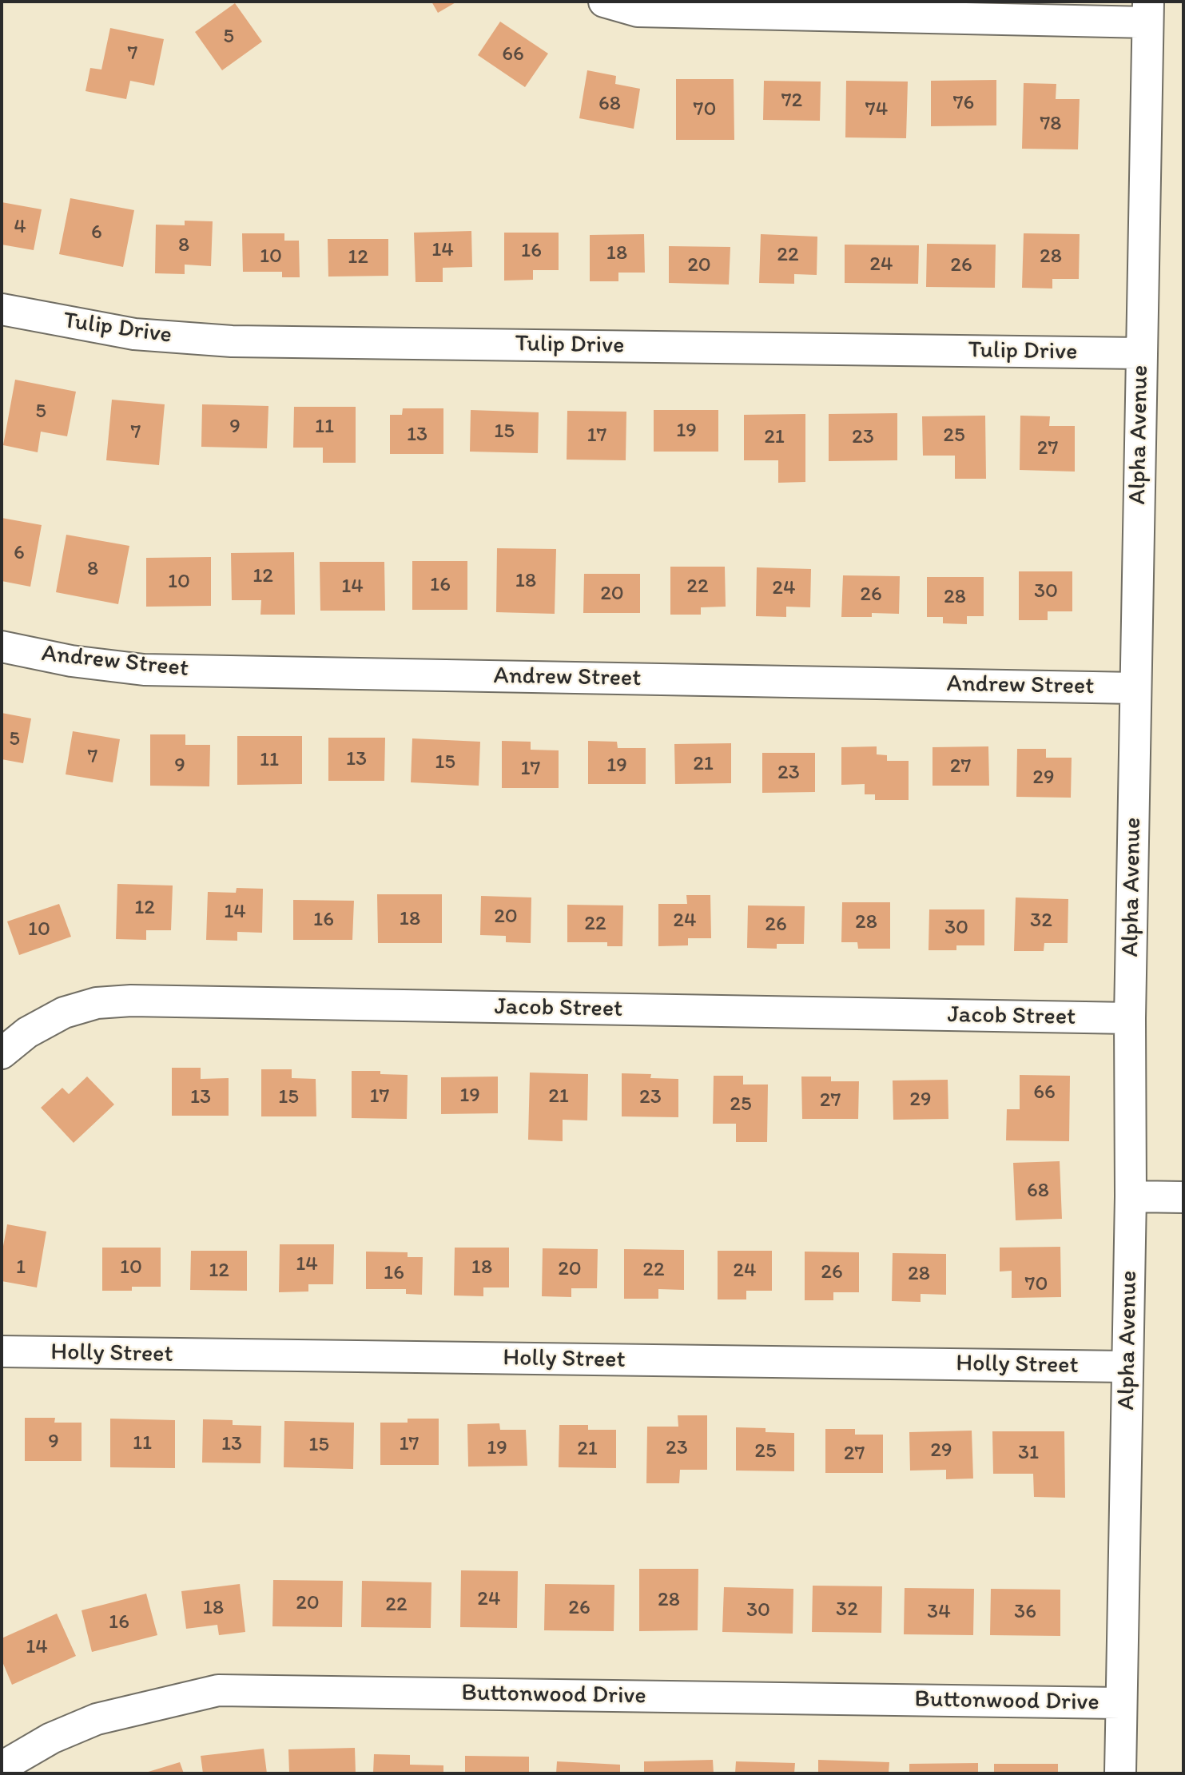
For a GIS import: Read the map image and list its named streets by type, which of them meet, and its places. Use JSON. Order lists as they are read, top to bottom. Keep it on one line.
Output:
{"streets":{"street":["Tulip Drive","Alpha Avenue","Andrew Street","Jacob Street","Holly Street","Buttonwood Drive"]},"crossings":[["Tulip Drive","Alpha Avenue"],["Alpha Avenue","Andrew Street"],["Alpha Avenue","Jacob Street"],["Alpha Avenue","Holly Street"],["Alpha Avenue","Buttonwood Drive"]],"house_numbers":["5","7","66","72","76","68","70","74","78","4","6","8","14","16","18","22","10","28","12","24","20","26","5","9","11","19","15","7","13","17","25","21","23","27","6","8","12","18","10","16","14","22","24","30","20","26","28","5","7","13","11","15","21","9","19","27","17","23","29","12","14","20","18","16","24","32","28","22","26","30","10","66","19","17","21","13","15","23","29","27","25","68","14","1","10","18","20","22","12","24","26","16","28","70","9","11","13","17","15","19","23","21","29","25","31","27","24","28","20","22","18","26","32","30","34","36","16","14"]}
